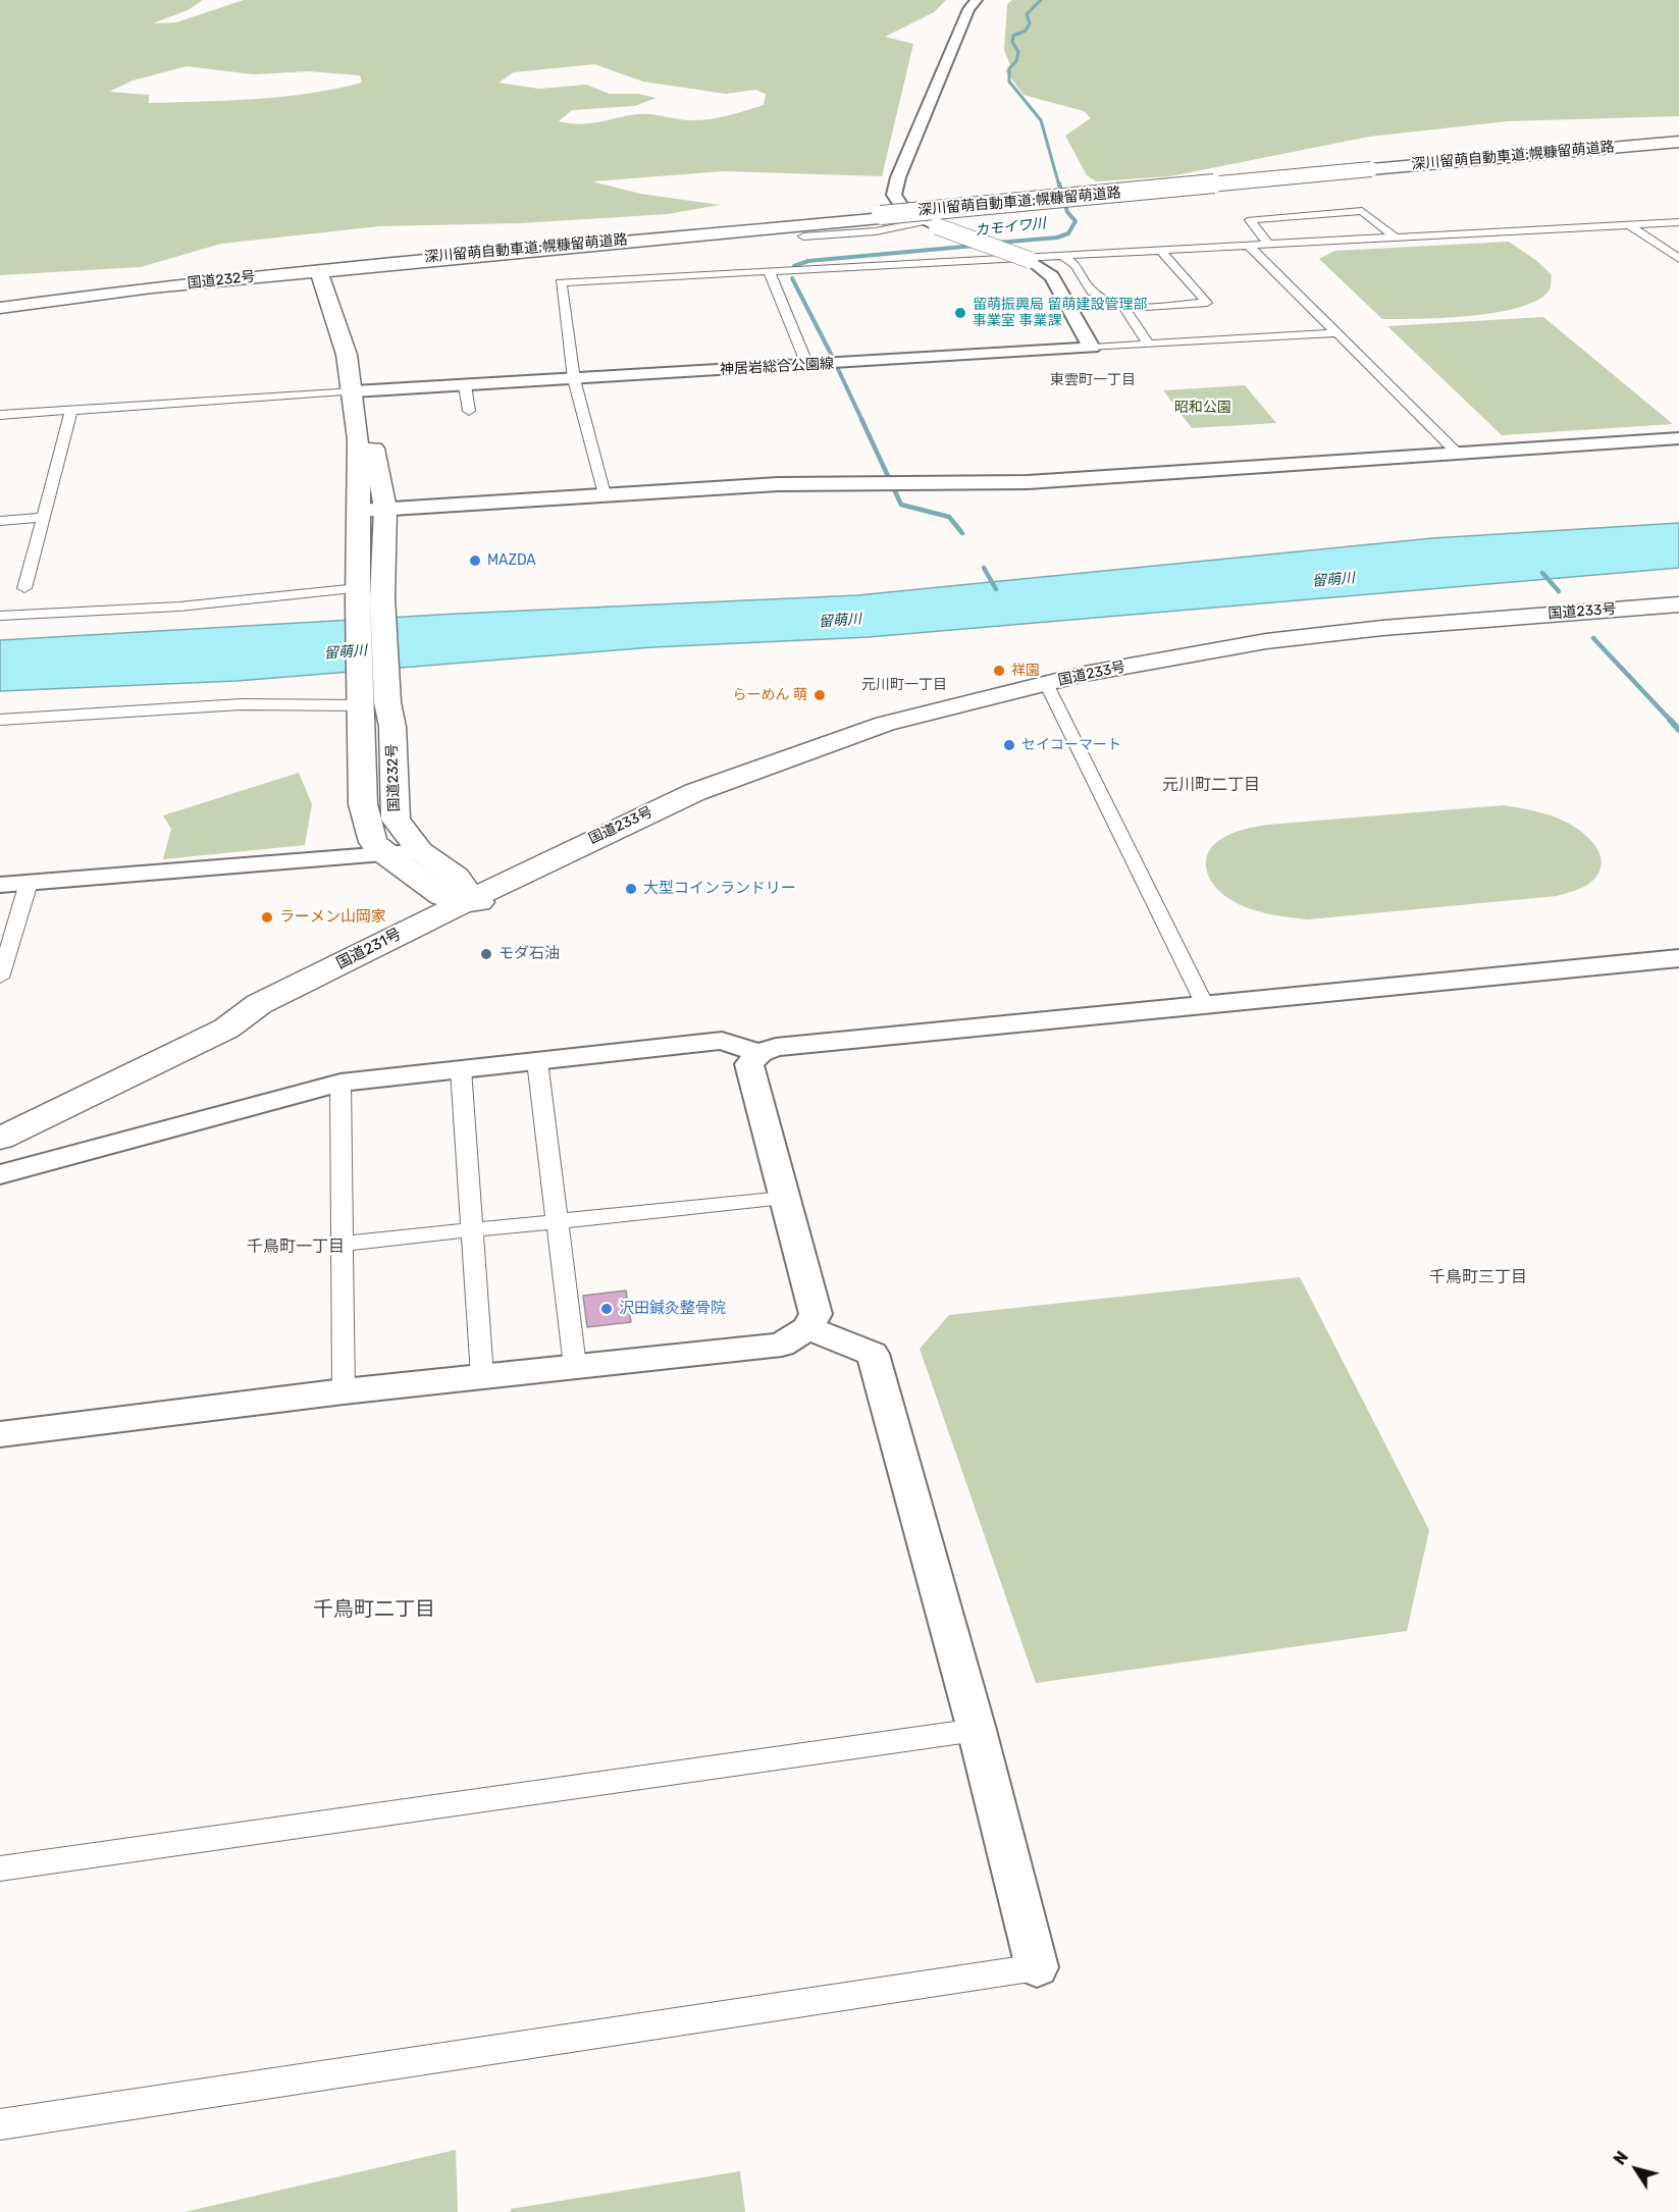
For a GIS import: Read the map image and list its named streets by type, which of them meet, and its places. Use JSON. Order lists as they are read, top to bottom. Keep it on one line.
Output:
{"streets":{"highway":["深川留萌自動車道;幌糠留萌道路","国道232号","国道233号","国道231号"],"street":["神居岩総合公園線"]},"crossings":[["深川留萌自動車道;幌糠留萌道路","国道232号"],["国道232号","神居岩総合公園線"],["国道232号","国道233号"],["国道232号","国道231号"],["国道233号","国道231号"]],"districts":["東雲町一丁目","元川町一丁目","元川町二丁目","千鳥町一丁目","千鳥町三丁目","千鳥町二丁目"],"water":["カモイワ川","留萌川"],"parks":["昭和公園"],"places":["留萌振興局 留萌建設管理部 事業室 事業課","MAZDA","祥園","らーめん 萌","セイコーマート","大型コインランドリー","ラーメン山岡家","モダ石油","沢田鍼灸整骨院"],"north":"top left"}
